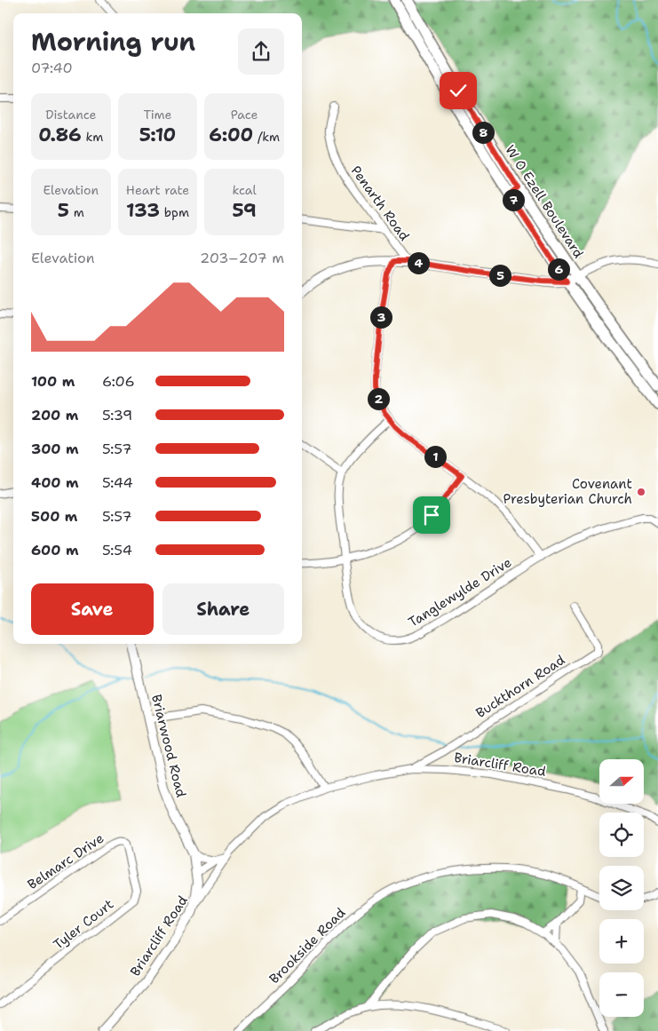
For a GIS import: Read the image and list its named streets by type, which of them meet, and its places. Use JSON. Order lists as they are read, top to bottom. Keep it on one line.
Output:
{"streets":{"main road":["W O Ezell Boulevard"],"street":["Penarth Road","Tanglewylde Drive","Buckthorn Road","Briarwood Road","Briarcliff Road","Belmarc Drive","Tyler Court","Brookside Road"]},"crossings":[["Penarth Road","Tanglewylde Drive"],["Buckthorn Road","Briarcliff Road"],["Briarwood Road","Briarcliff Road"],["Belmarc Drive","Tyler Court"]],"places":["Covenant Presbyterian Church"],"north":"right","page":{"heading":["Morning run","07:40"],"stats":[["Distance","0.86 km"],["Time","5:10"],["Pace","6:00 /km"],["Elevation","5 m"],["Heart rate","133 bpm"],["kcal","59"]],"pins":["8","7","4","6","5","3","2","1"],"chart":["Elevation","203–207 m"],"list":[{"name":"100 m","note":"6:06"},{"name":"200 m","note":"5:39"},{"name":"300 m","note":"5:57"},{"name":"400 m","note":"5:44"},{"name":"500 m","note":"5:57"},{"name":"600 m","note":"5:54"}],"buttons":["Save","Share"],"map_buttons":["+","−"]}}
